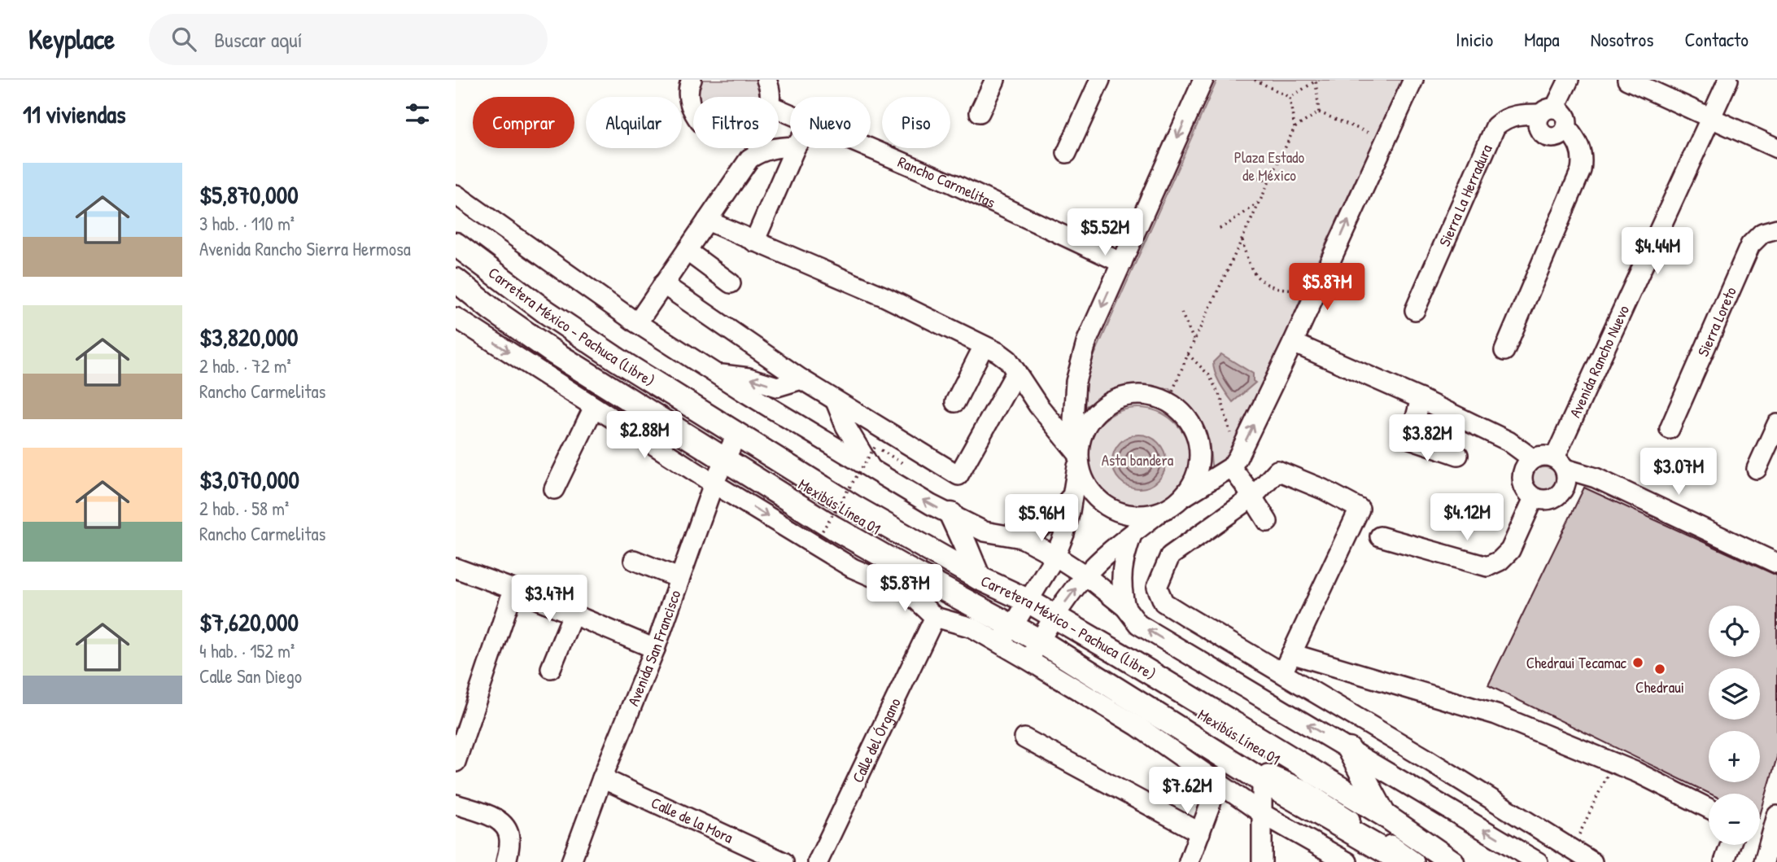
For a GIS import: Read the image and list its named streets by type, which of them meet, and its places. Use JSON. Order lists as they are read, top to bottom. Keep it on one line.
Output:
{"streets":{"main road":["Carretera México - Pachuca (Libre)"],"street":["Rancho Carmelitas","Sierra La Herradura","Sierra Loreto","Avenida Rancho Nuevo","Mexibús Línea 01","Avenida San Francisco","Calle del Órgano","Calle de la Mora"]},"crossings":[["Carretera México - Pachuca (Libre)","Mexibús Línea 01"],["Carretera México - Pachuca (Libre)","Avenida San Francisco"],["Mexibús Línea 01","Avenida San Francisco"],["Avenida San Francisco","Calle de la Mora"]],"parks":["Plaza Estado de México","Asta bandera"],"places":["Chedraui Tecamac","Chedraui"],"page":{"header":"Keyplace","search":"Buscar aquí","nav":["Inicio","Mapa","Nosotros","Contacto"],"heading":"11 viviendas","chip":["Comprar","Alquilar","Filtros","Nuevo","Piso"],"list":[{"name":"$5,870,000","note":"3 hab. · 110 m² · Avenida Rancho Sierra Hermosa"},{"name":"$3,820,000","note":"2 hab. · 72 m² · Rancho Carmelitas"},{"name":"$3,070,000","note":"2 hab. · 58 m² · Rancho Carmelitas"},{"name":"$7,620,000","note":"4 hab. · 152 m² · Calle San Diego"}],"price":["$5.52M","$4.44M","$5.87M","$2.88M","$3.82M","$3.07M","$4.12M","$5.96M","$5.87M","$3.47M","$7.62M"],"map_buttons":["+","−"]}}
